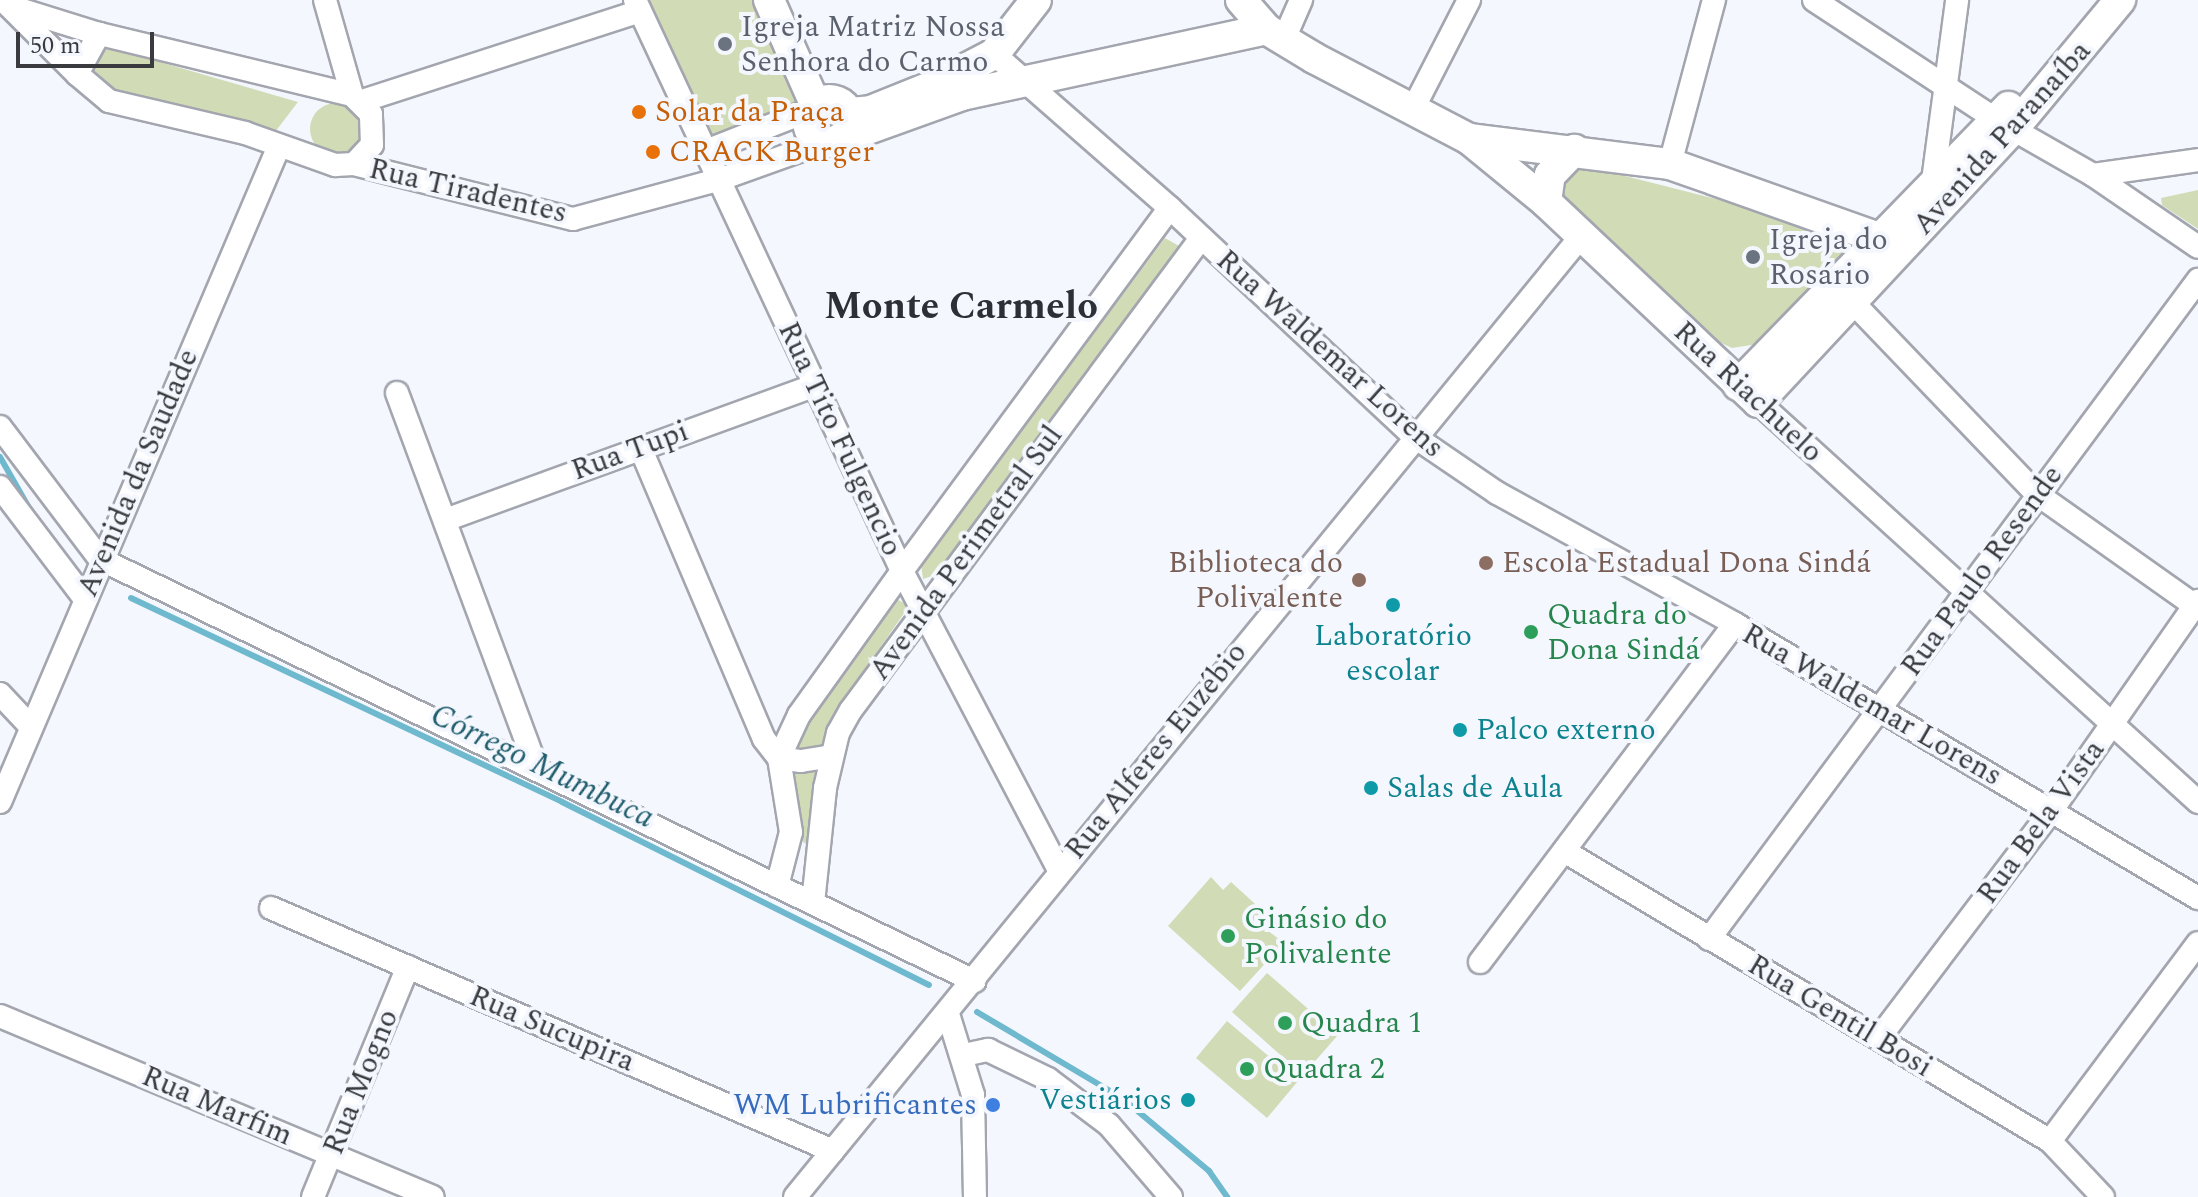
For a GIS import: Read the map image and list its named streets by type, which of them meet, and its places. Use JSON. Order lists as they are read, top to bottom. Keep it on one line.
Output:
{"streets":{"main road":["Avenida Paranaíba","Rua Riachuelo"],"street":["Rua Tiradentes","Rua Waldemar Lorens","Rua Tito Fulgencio","Rua Tupi","Avenida da Saudade","Avenida Perimetral Sul","Rua Paulo Resende","Rua Alferes Euzébio","Rua Bela Vista","Rua Gentil Bosi","Rua Sucupira","Rua Mogno","Rua Marfim"]},"crossings":[["Avenida Paranaíba","Rua Riachuelo"],["Rua Tiradentes","Rua Tito Fulgencio"],["Rua Tiradentes","Avenida da Saudade"],["Rua Waldemar Lorens","Avenida Perimetral Sul"],["Rua Waldemar Lorens","Rua Paulo Resende"],["Rua Waldemar Lorens","Rua Alferes Euzébio"],["Rua Waldemar Lorens","Rua Bela Vista"],["Rua Riachuelo","Rua Paulo Resende"],["Rua Riachuelo","Rua Alferes Euzébio"],["Rua Riachuelo","Rua Bela Vista"],["Rua Tito Fulgencio","Rua Tupi"],["Rua Tito Fulgencio","Avenida Perimetral Sul"],["Rua Tito Fulgencio","Rua Alferes Euzébio"],["Rua Paulo Resende","Rua Gentil Bosi"],["Rua Alferes Euzébio","Rua Sucupira"],["Rua Bela Vista","Rua Gentil Bosi"],["Rua Sucupira","Rua Mogno"],["Rua Mogno","Rua Marfim"]],"districts":["Monte Carmelo"],"water":["Córrego Mumbuca"],"places":["Igreja Matriz Nossa Senhora do Carmo","Solar da Praça","CRACK Burger","Igreja do Rosário","Escola Estadual Dona Sindá","Biblioteca do Polivalente","Laboratório escolar","Quadra do Dona Sindá","Palco externo","Salas de Aula","Ginásio do Polivalente","Quadra 1","Quadra 2","Vestiários","WM Lubrificantes"],"scale_bar":"50 m"}
